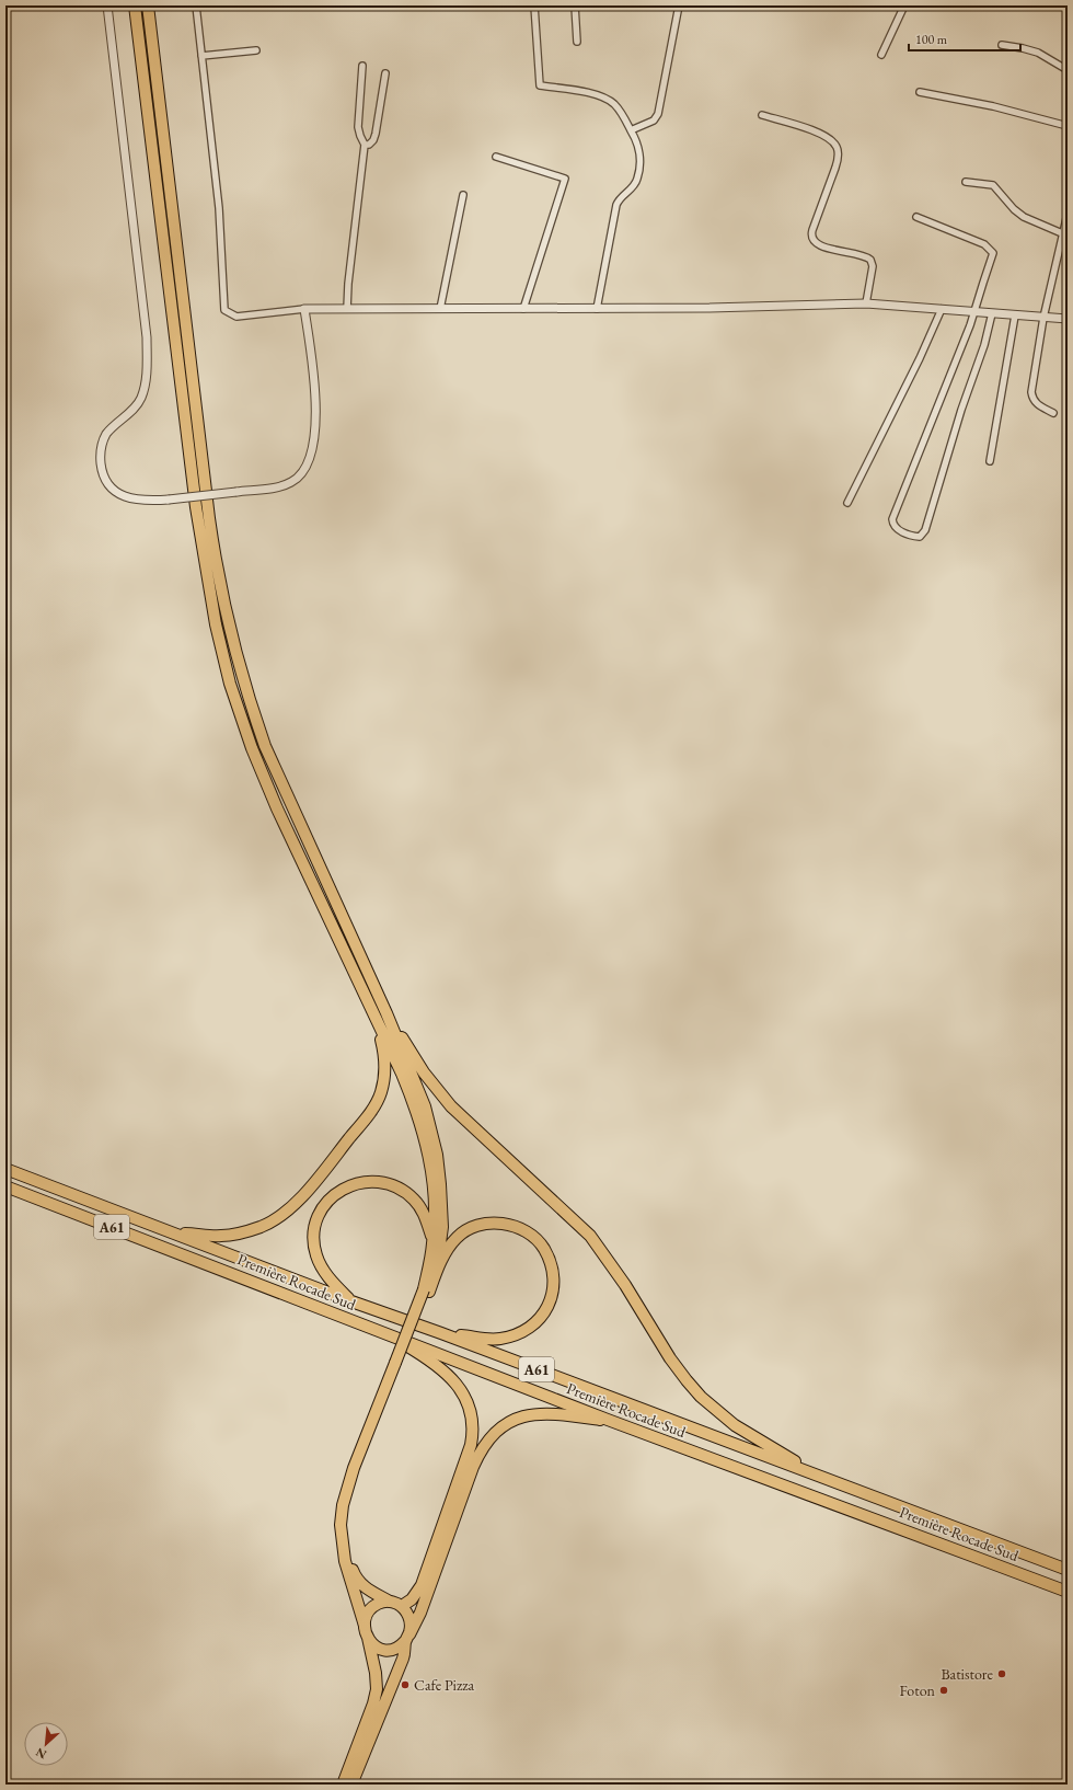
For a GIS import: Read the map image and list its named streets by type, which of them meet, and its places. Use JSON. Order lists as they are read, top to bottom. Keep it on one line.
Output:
{"streets":{"highway":["A61","Première Rocade Sud"]},"places":["Batistore","Cafe Pizza","Foton"],"scale_bar":"100 m","north":"bottom left"}
